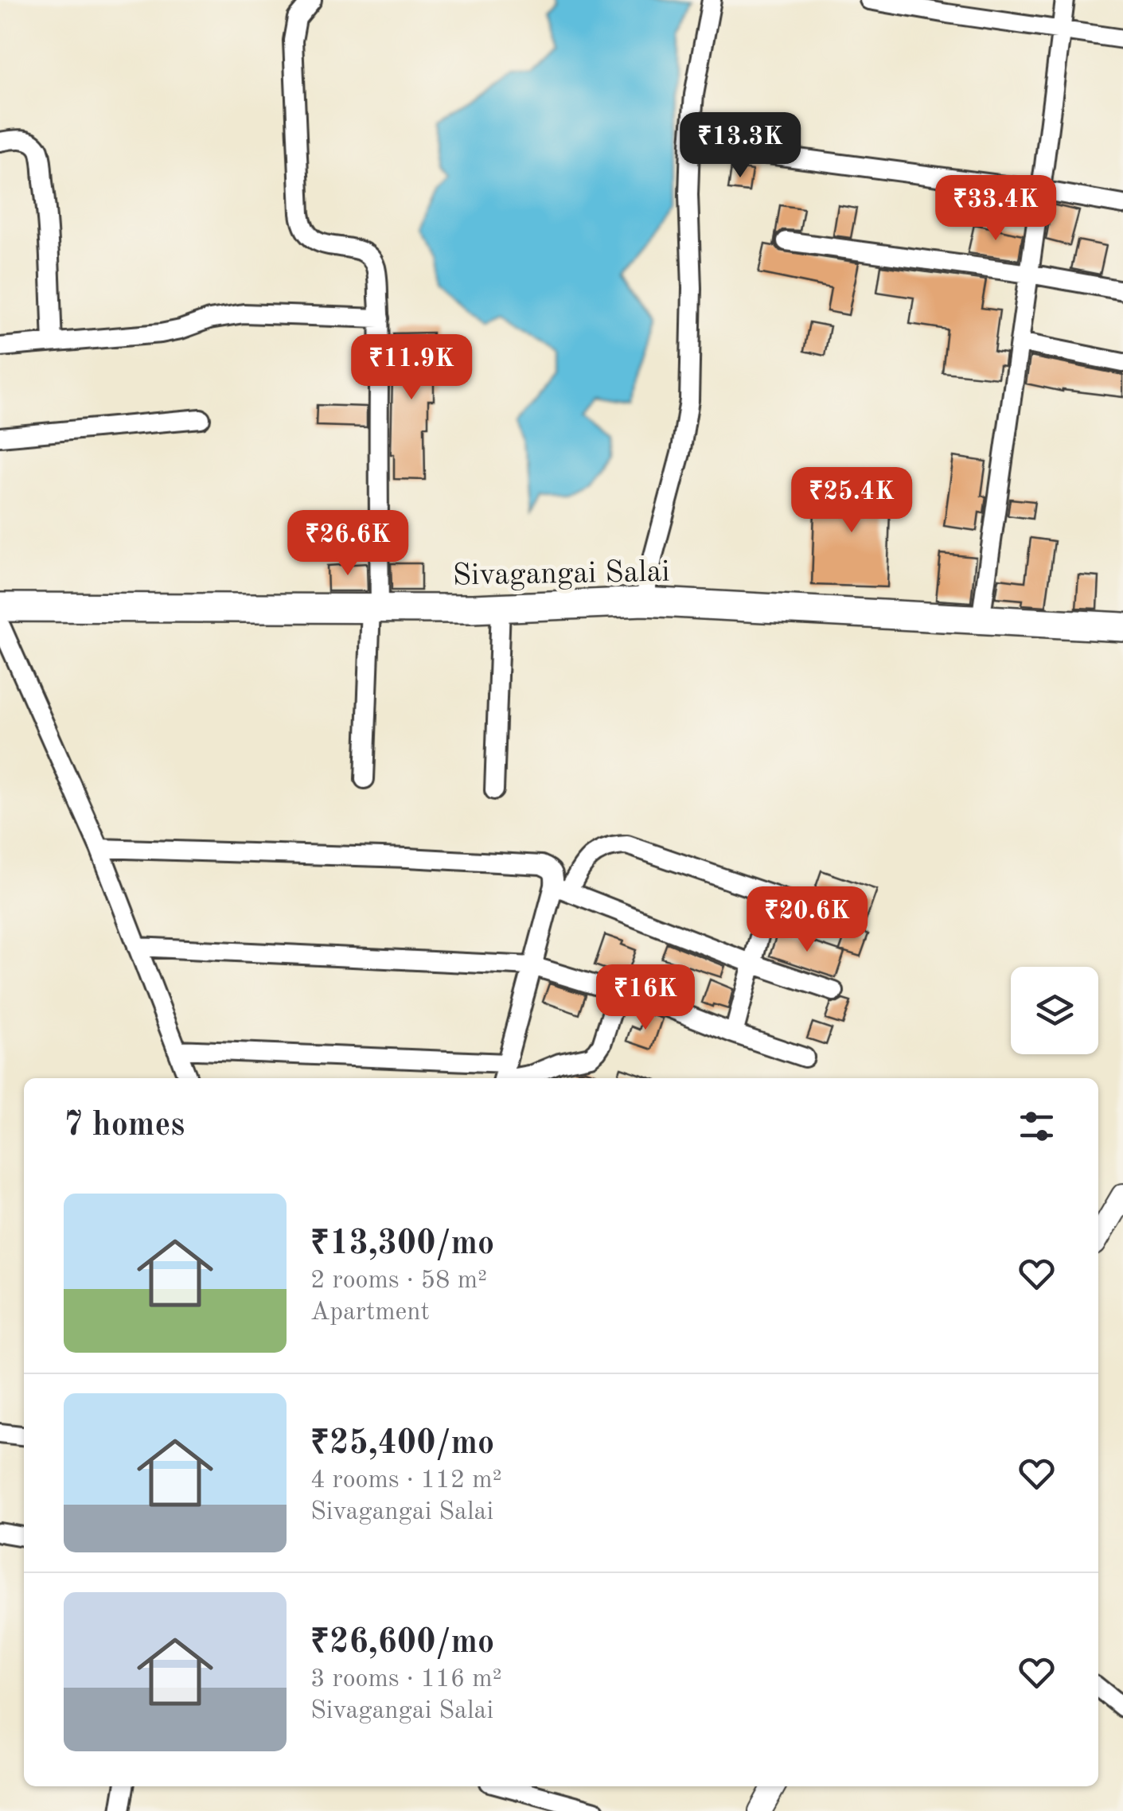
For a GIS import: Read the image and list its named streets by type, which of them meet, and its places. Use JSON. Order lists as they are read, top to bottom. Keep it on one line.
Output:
{"streets":{"main road":["Sivagangai Salai"]},"page":{"price":["₹13.3K","₹33.4K","₹11.9K","₹25.4K","₹26.6K","₹20.6K","₹16K"],"heading":"7 homes","list":[{"name":"₹13,300/mo","note":"2 rooms · 58 m² · Apartment"},{"name":"₹25,400/mo","note":"4 rooms · 112 m² · Sivagangai Salai"},{"name":"₹26,600/mo","note":"3 rooms · 116 m² · Sivagangai Salai"}]}}
